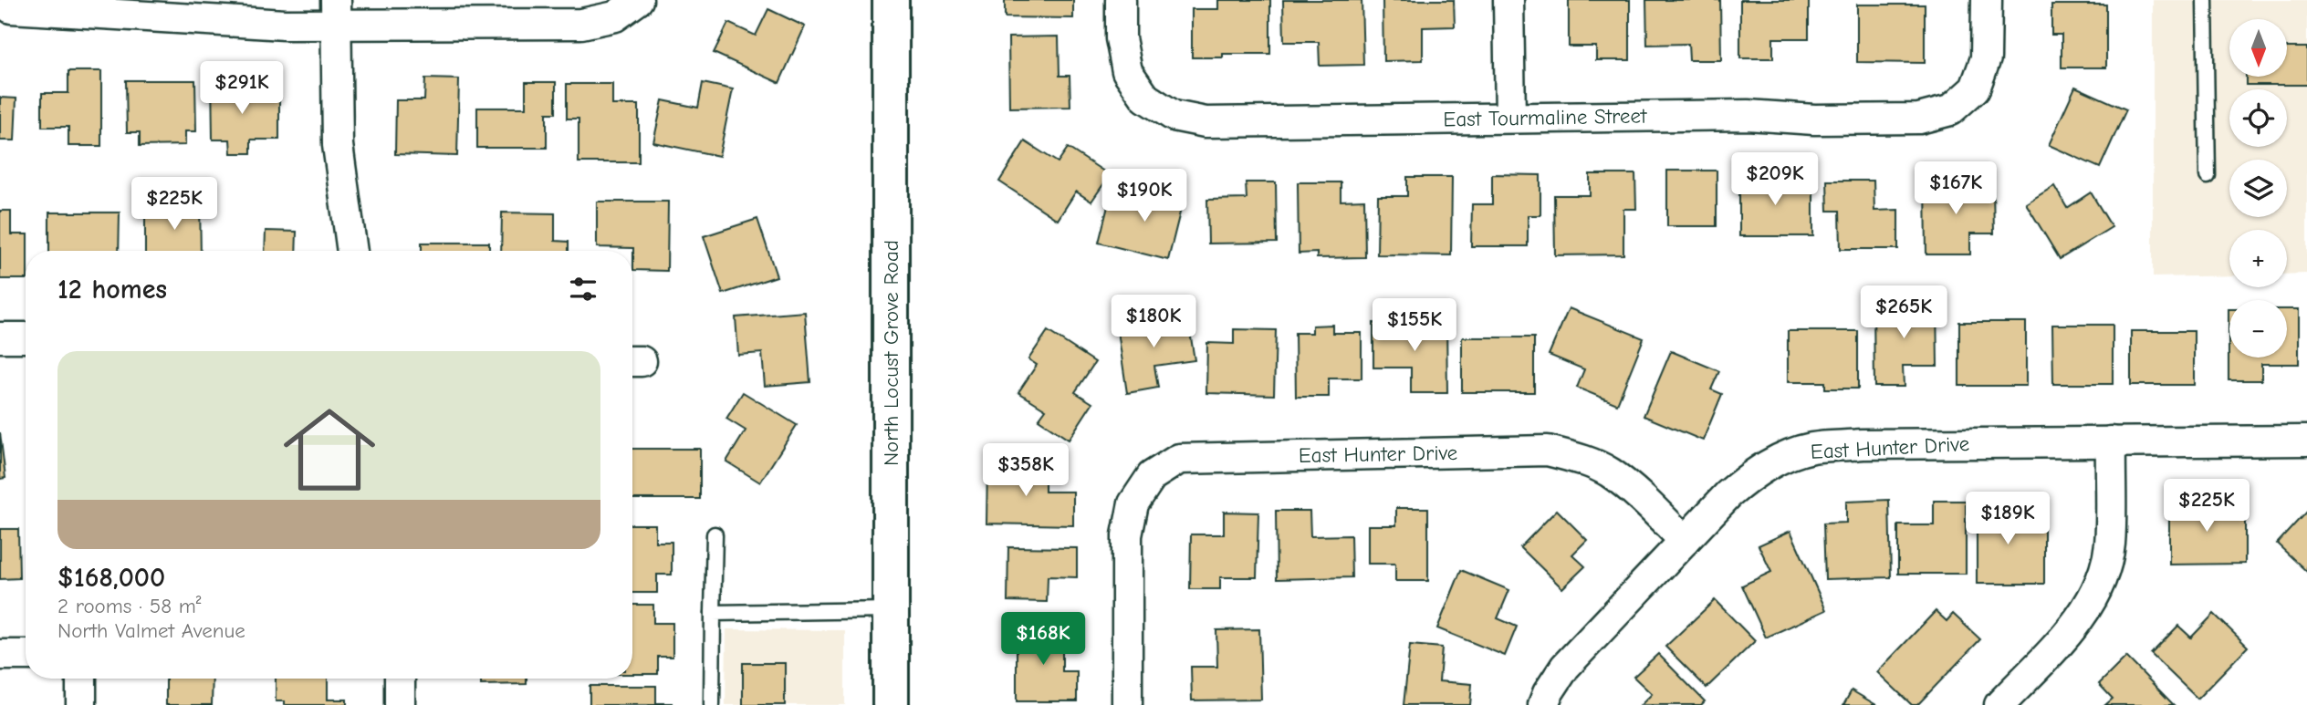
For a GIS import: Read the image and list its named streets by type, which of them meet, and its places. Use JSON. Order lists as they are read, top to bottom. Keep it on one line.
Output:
{"streets":{"main road":["North Locust Grove Road"],"street":["East Tourmaline Street","East Hunter Drive"]},"north":"bottom","page":{"map_buttons":["+","−"],"price":["$291K","$209K","$167K","$190K","$225K","$265K","$180K","$155K","$358K","$225K","$189K","$168K"],"heading":"12 homes","list":[{"name":"$168,000","note":"2 rooms · 58 m² · North Valmet Avenue"}]}}
